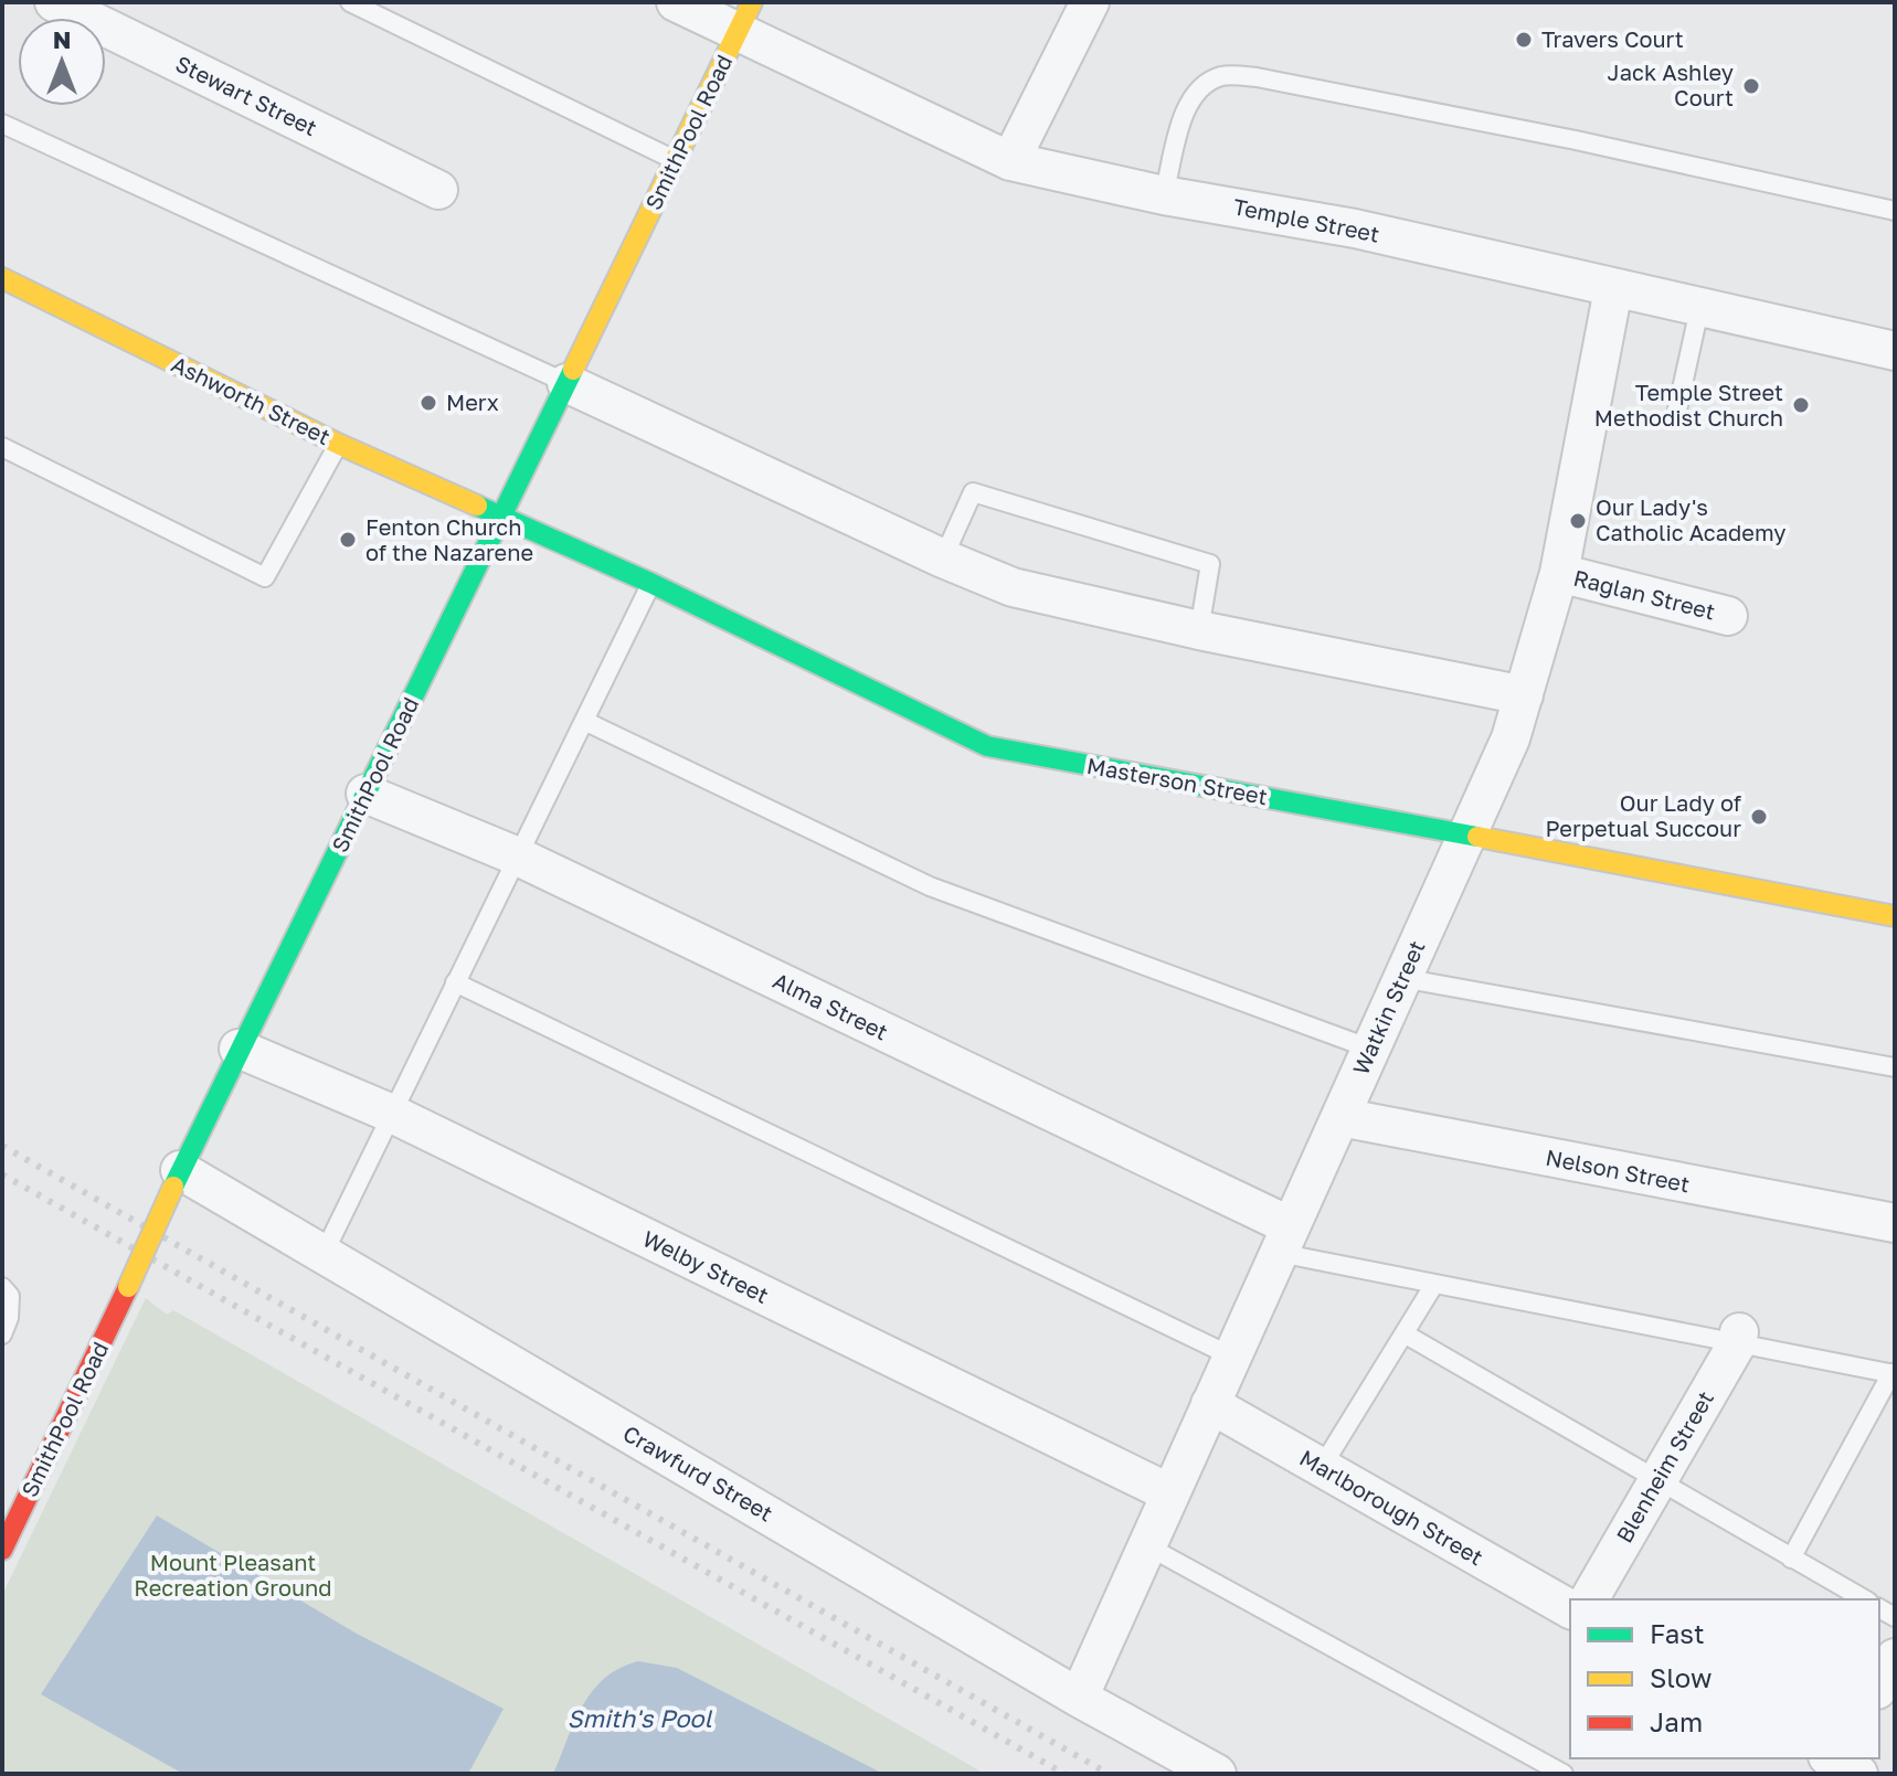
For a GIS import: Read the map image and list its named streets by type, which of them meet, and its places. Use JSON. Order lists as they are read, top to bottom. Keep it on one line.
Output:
{"streets":{"street":["Stewart Street","SmithPool Road","Temple Street","Ashworth Street","Raglan Street","Masterson Street","Alma Street","Watkin Street","Nelson Street","Welby Street","Blenheim Street","Crawfurd Street","Marlborough Street"]},"crossings":[["SmithPool Road","Temple Street"],["SmithPool Road","Ashworth Street"],["SmithPool Road","Masterson Street"],["SmithPool Road","Alma Street"],["SmithPool Road","Welby Street"],["SmithPool Road","Crawfurd Street"],["Temple Street","Watkin Street"],["Ashworth Street","Masterson Street"],["Raglan Street","Watkin Street"],["Masterson Street","Watkin Street"],["Alma Street","Watkin Street"],["Watkin Street","Nelson Street"],["Watkin Street","Welby Street"],["Watkin Street","Crawfurd Street"],["Watkin Street","Marlborough Street"]],"water":["Smith's Pool"],"parks":["Mount Pleasant Recreation Ground"],"places":["Travers Court","Jack Ashley Court","Merx","Temple Street Methodist Church","Our Lady's Catholic Academy","Fenton Church of the Nazarene","Our Lady of Perpetual Succour"],"legend":["Fast","Slow","Jam"],"north":"top"}
